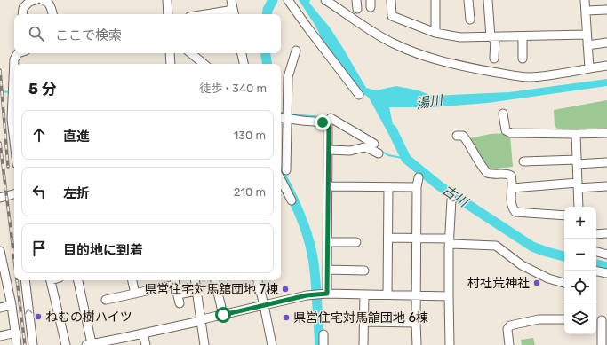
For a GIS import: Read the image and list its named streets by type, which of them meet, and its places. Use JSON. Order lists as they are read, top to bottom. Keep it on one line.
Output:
{"water":["湯川","古川"],"places":["村社荒神社","県営住宅対馬舘団地 7棟","ねむの樹ハイツ","県営住宅対馬舘団地 6棟"],"page":{"search":"ここで検索","heading":["5 分","徒歩 · 340 m"],"list":[["直進","130 m"],["左折","210 m"],"目的地に到着"],"map_buttons":["+","−"]}}
